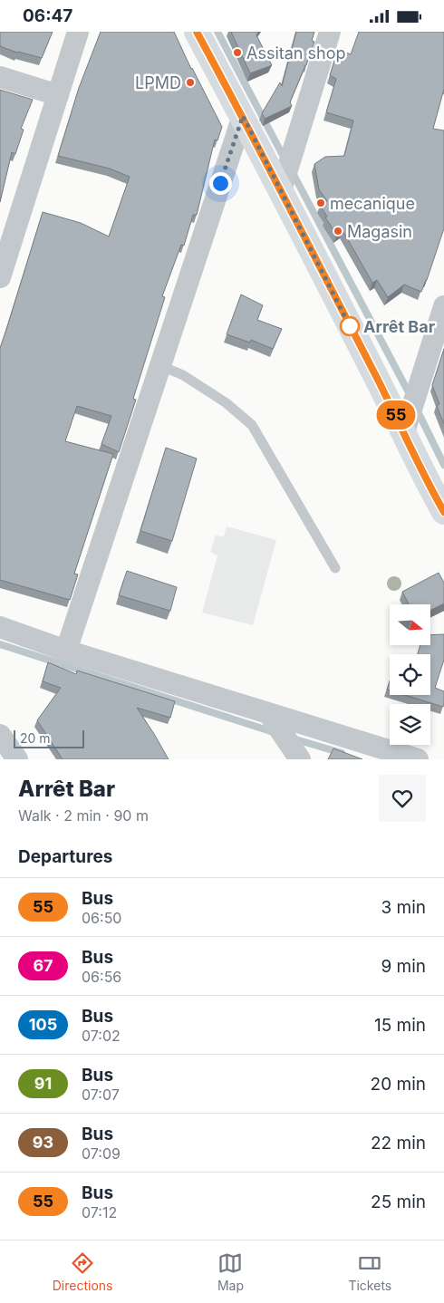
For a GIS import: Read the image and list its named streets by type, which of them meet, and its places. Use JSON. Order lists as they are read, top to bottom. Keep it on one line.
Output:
{"places":["Assitan shop","LPMD","mecanique","Magasin","Arrêt Bar"],"lines":["bus line 55"],"scale_bar":"20 m","north":"right","page":{"status":"06:47","on_map":"55","scale":"20 m","heading":[["Arrêt Bar","Walk · 2 min · 90 m"],"Departures"],"list":[{"mark":"55","name":"Bus","note":"06:50","value":"3 min"},{"mark":"67","name":"Bus","note":"06:56","value":"9 min"},{"mark":"105","name":"Bus","note":"07:02","value":"15 min"},{"mark":"91","name":"Bus","note":"07:07","value":"20 min"},{"mark":"93","name":"Bus","note":"07:09","value":"22 min"},{"mark":"55","name":"Bus","note":"07:12","value":"25 min"}],"tabs":["Directions","Map","Tickets"]}}
